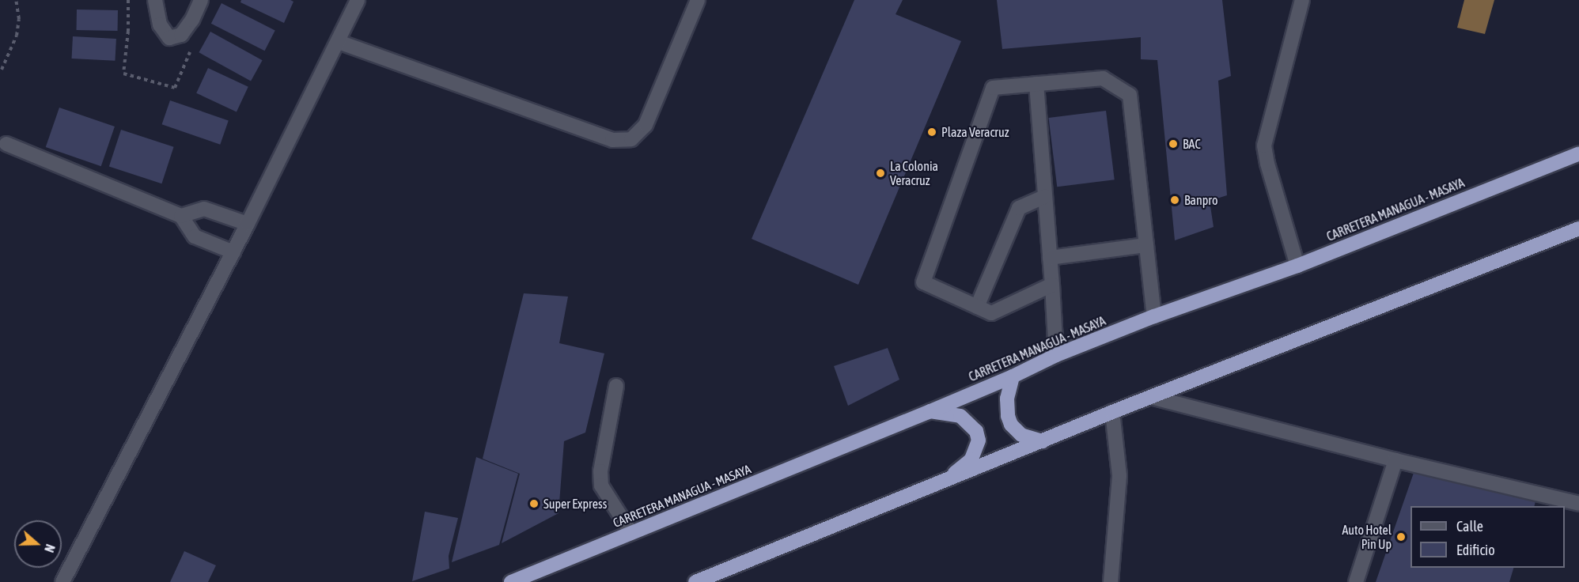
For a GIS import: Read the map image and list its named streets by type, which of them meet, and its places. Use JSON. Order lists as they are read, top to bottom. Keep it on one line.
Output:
{"streets":{"highway":["CARRETERA MANAGUA - MASAYA"]},"places":["Plaza Veracruz","BAC","La Colonia Veracruz","Banpro","Super Express","Auto Hotel Pin Up"],"legend":["Calle","Edificio"],"north":"right"}
